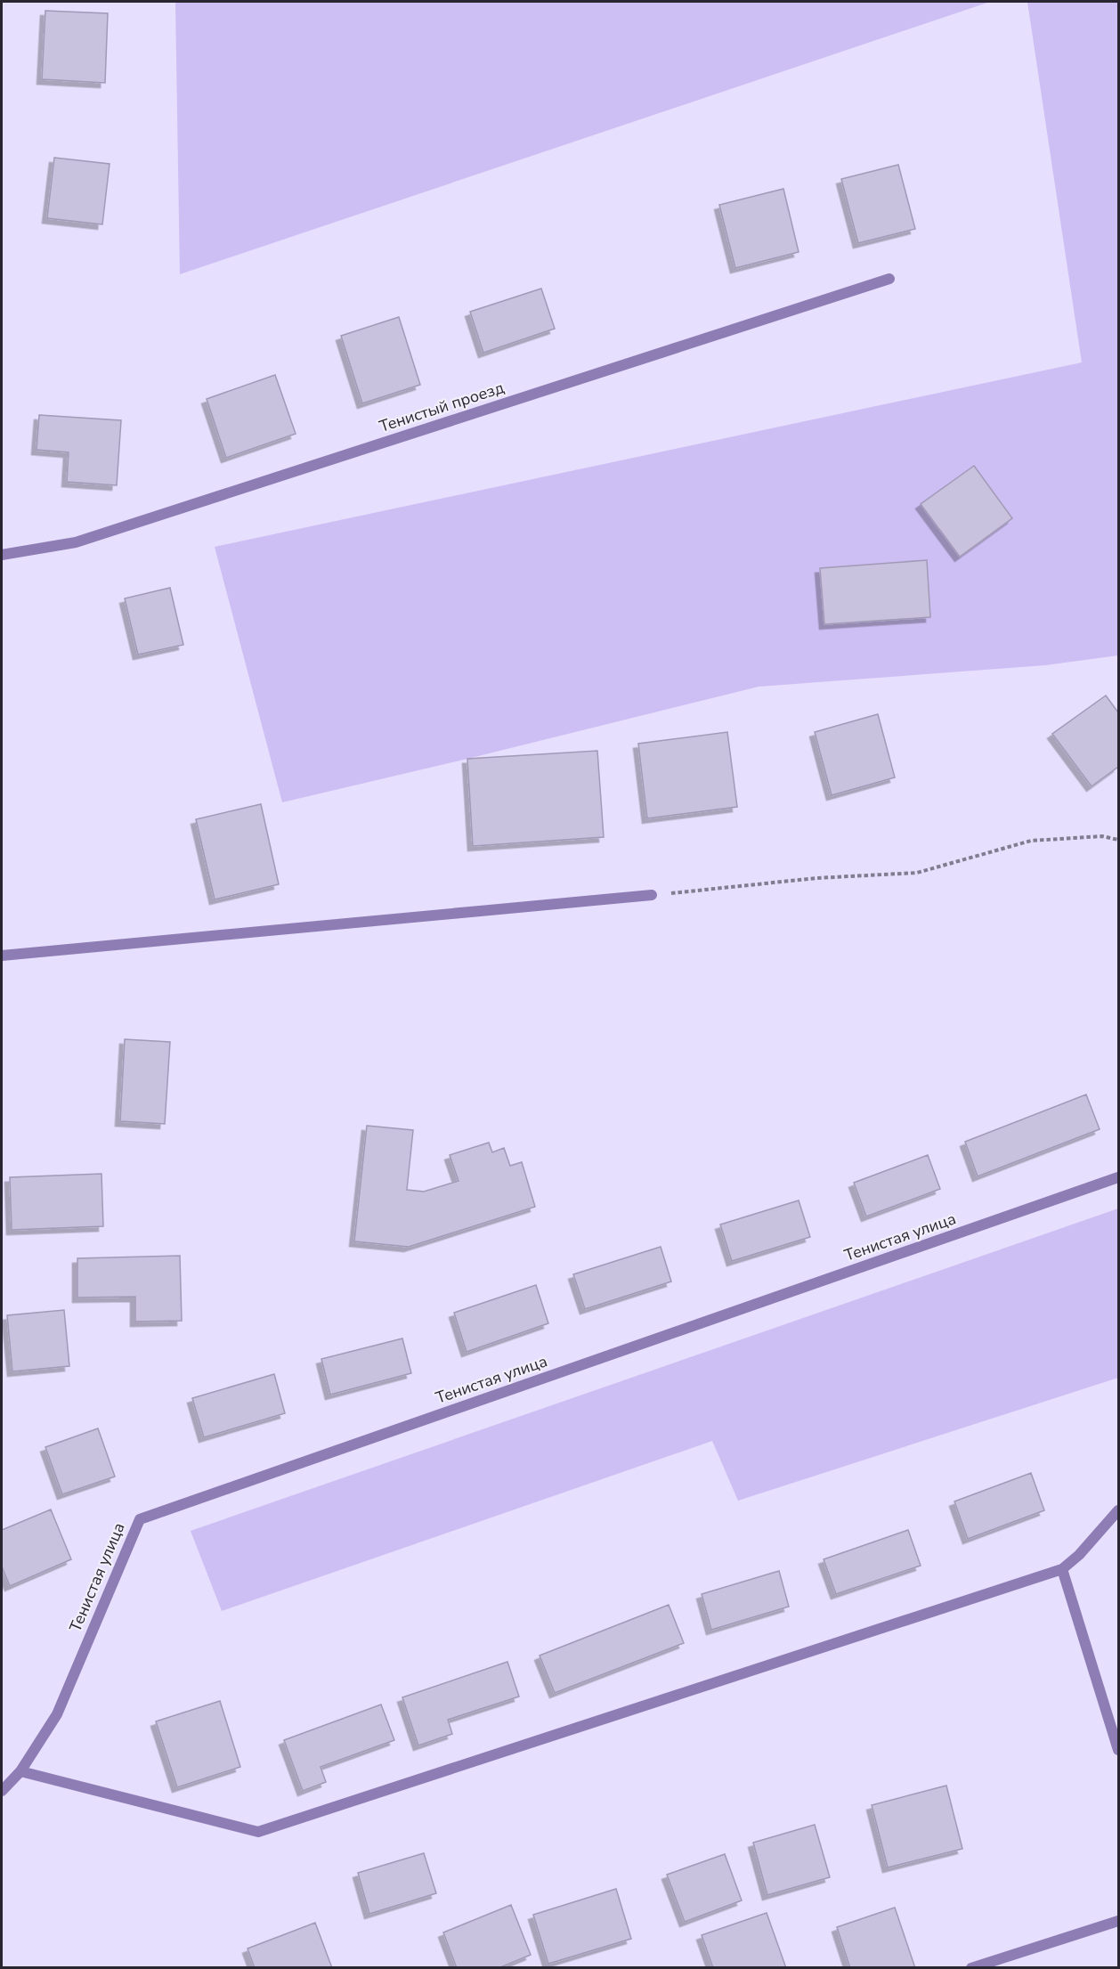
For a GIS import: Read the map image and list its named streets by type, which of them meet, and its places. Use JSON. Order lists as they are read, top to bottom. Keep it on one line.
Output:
{"streets":{"street":["Тенистый проезд","Тенистая улица"]}}
